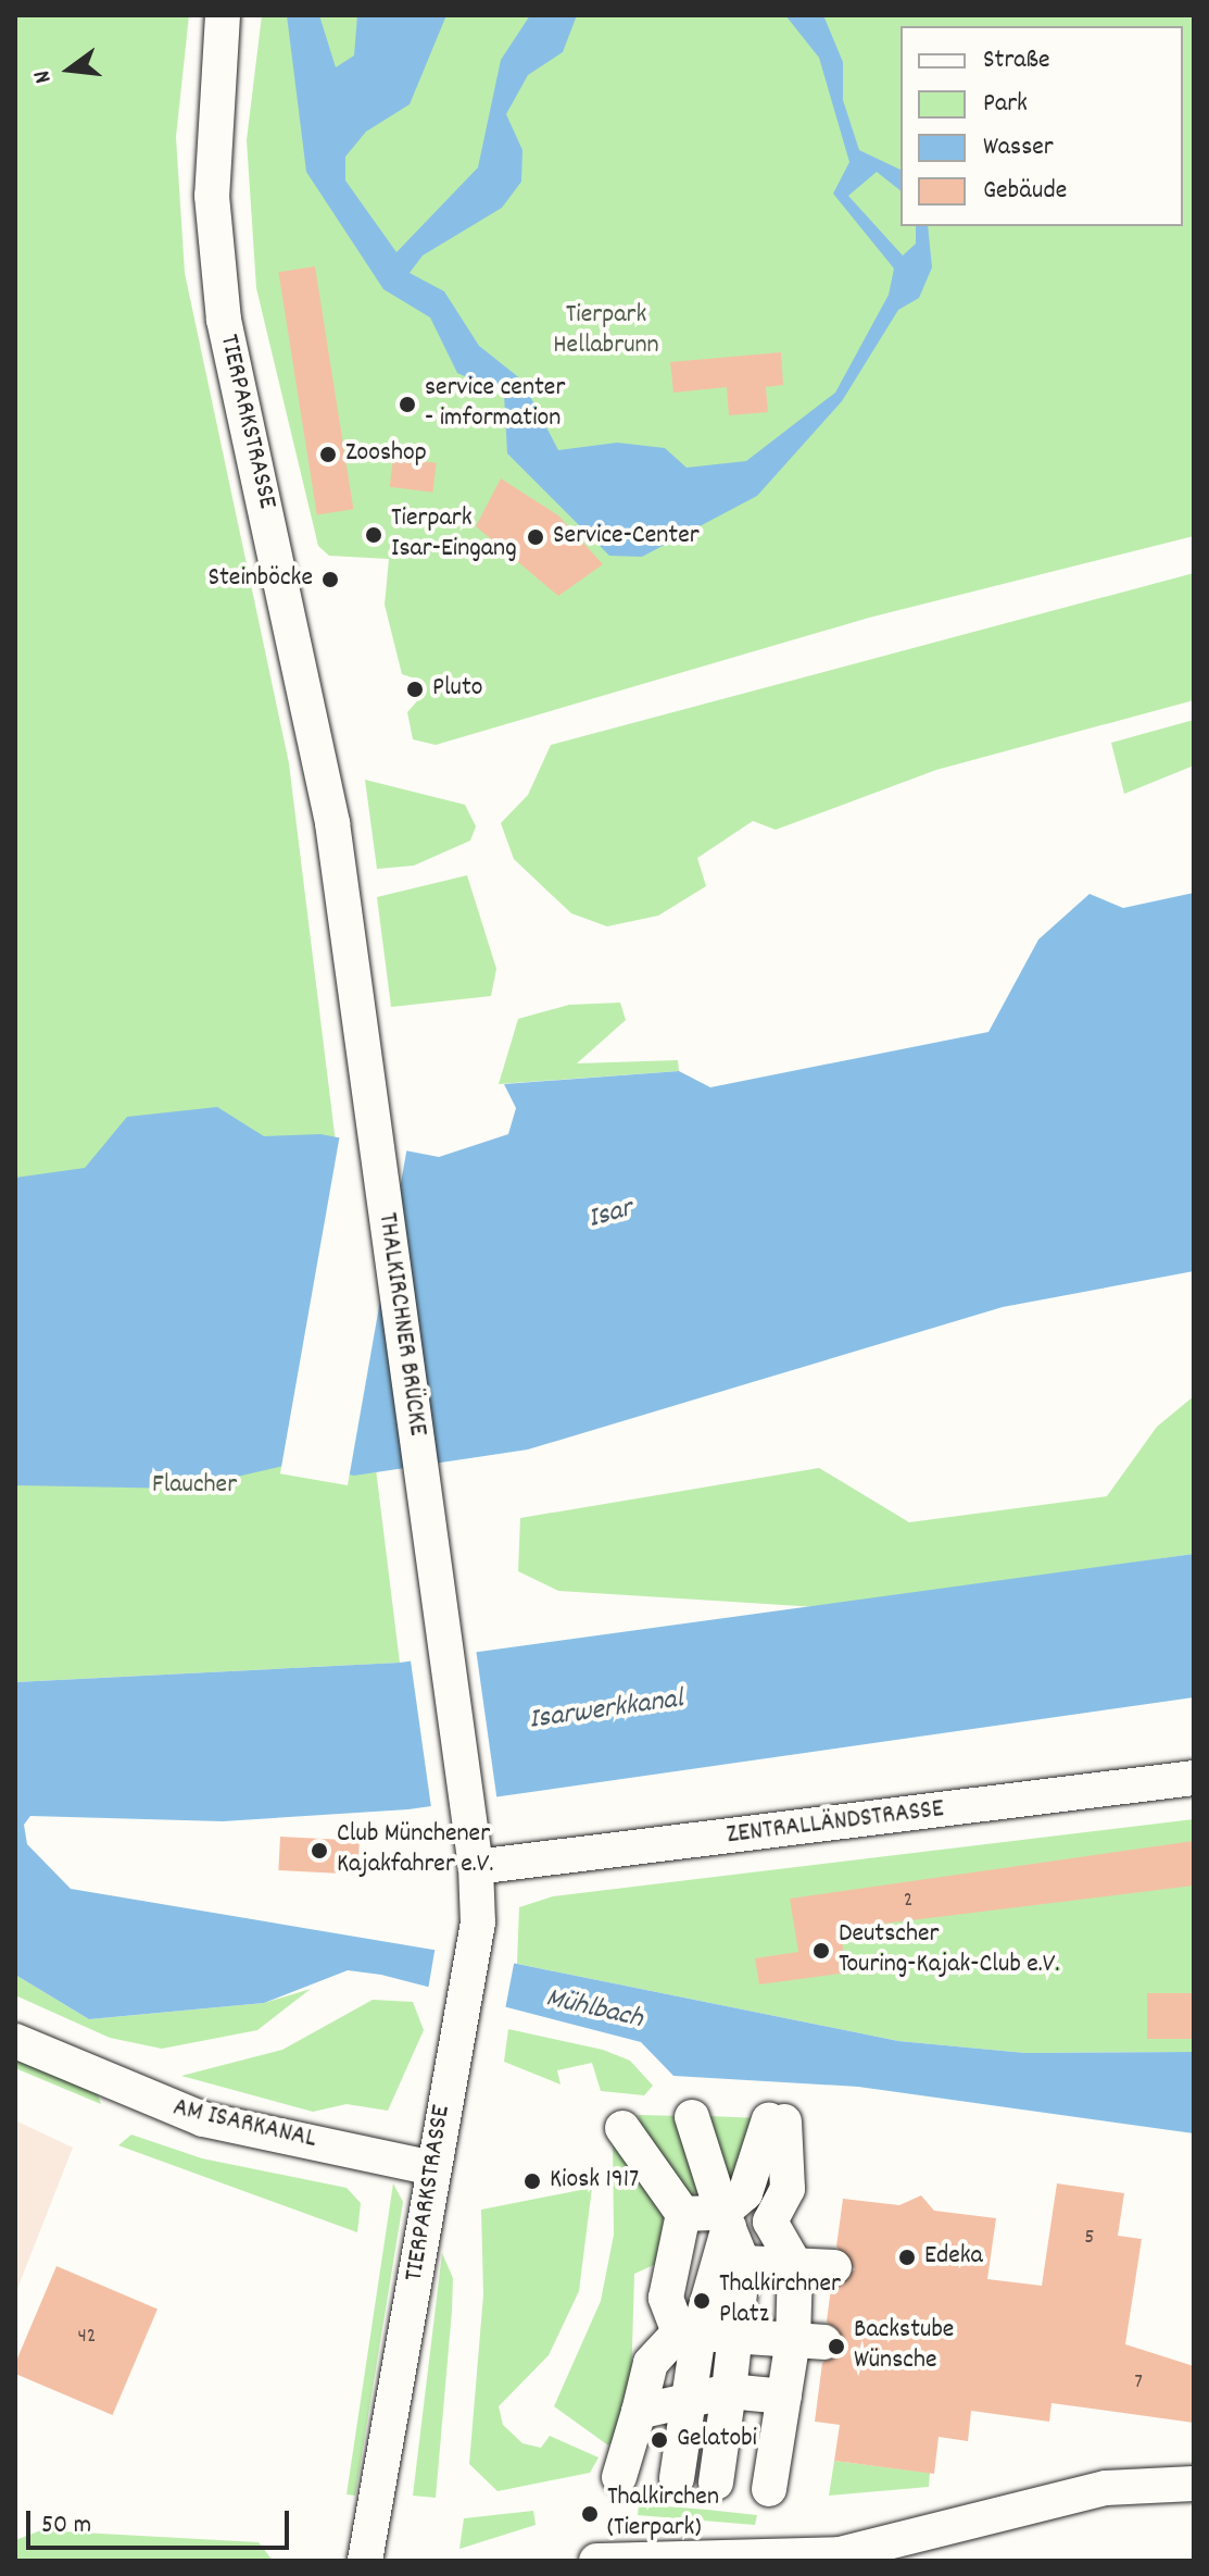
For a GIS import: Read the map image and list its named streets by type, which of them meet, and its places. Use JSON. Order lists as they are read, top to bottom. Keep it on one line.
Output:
{"streets":{"street":["TIERPARKSTRASSE","THALKIRCHNER BRÜCKE","ZENTRALLÄNDSTRASSE","AM ISARKANAL"]},"crossings":[["TIERPARKSTRASSE","THALKIRCHNER BRÜCKE"],["TIERPARKSTRASSE","ZENTRALLÄNDSTRASSE"],["TIERPARKSTRASSE","AM ISARKANAL"]],"water":["Isar","Isarwerkkanal","Mühlbach"],"parks":["Tierpark Hellabrunn","Flaucher"],"places":["service center - imformation","Zooshop","Tierpark Isar-Eingang","Service-Center","Steinböcke","Pluto","Club Münchener Kajakfahrer e.V.","Deutscher Touring-Kajak-Club e.V.","Kiosk 1917","Edeka","Thalkirchner Platz","Backstube Wünsche","Gelatobi","Thalkirchen (Tierpark)"],"house_numbers":["2","5","42","7"],"legend":["Straße","Park","Wasser","Gebäude"],"scale_bar":"50 m","north":"left"}
